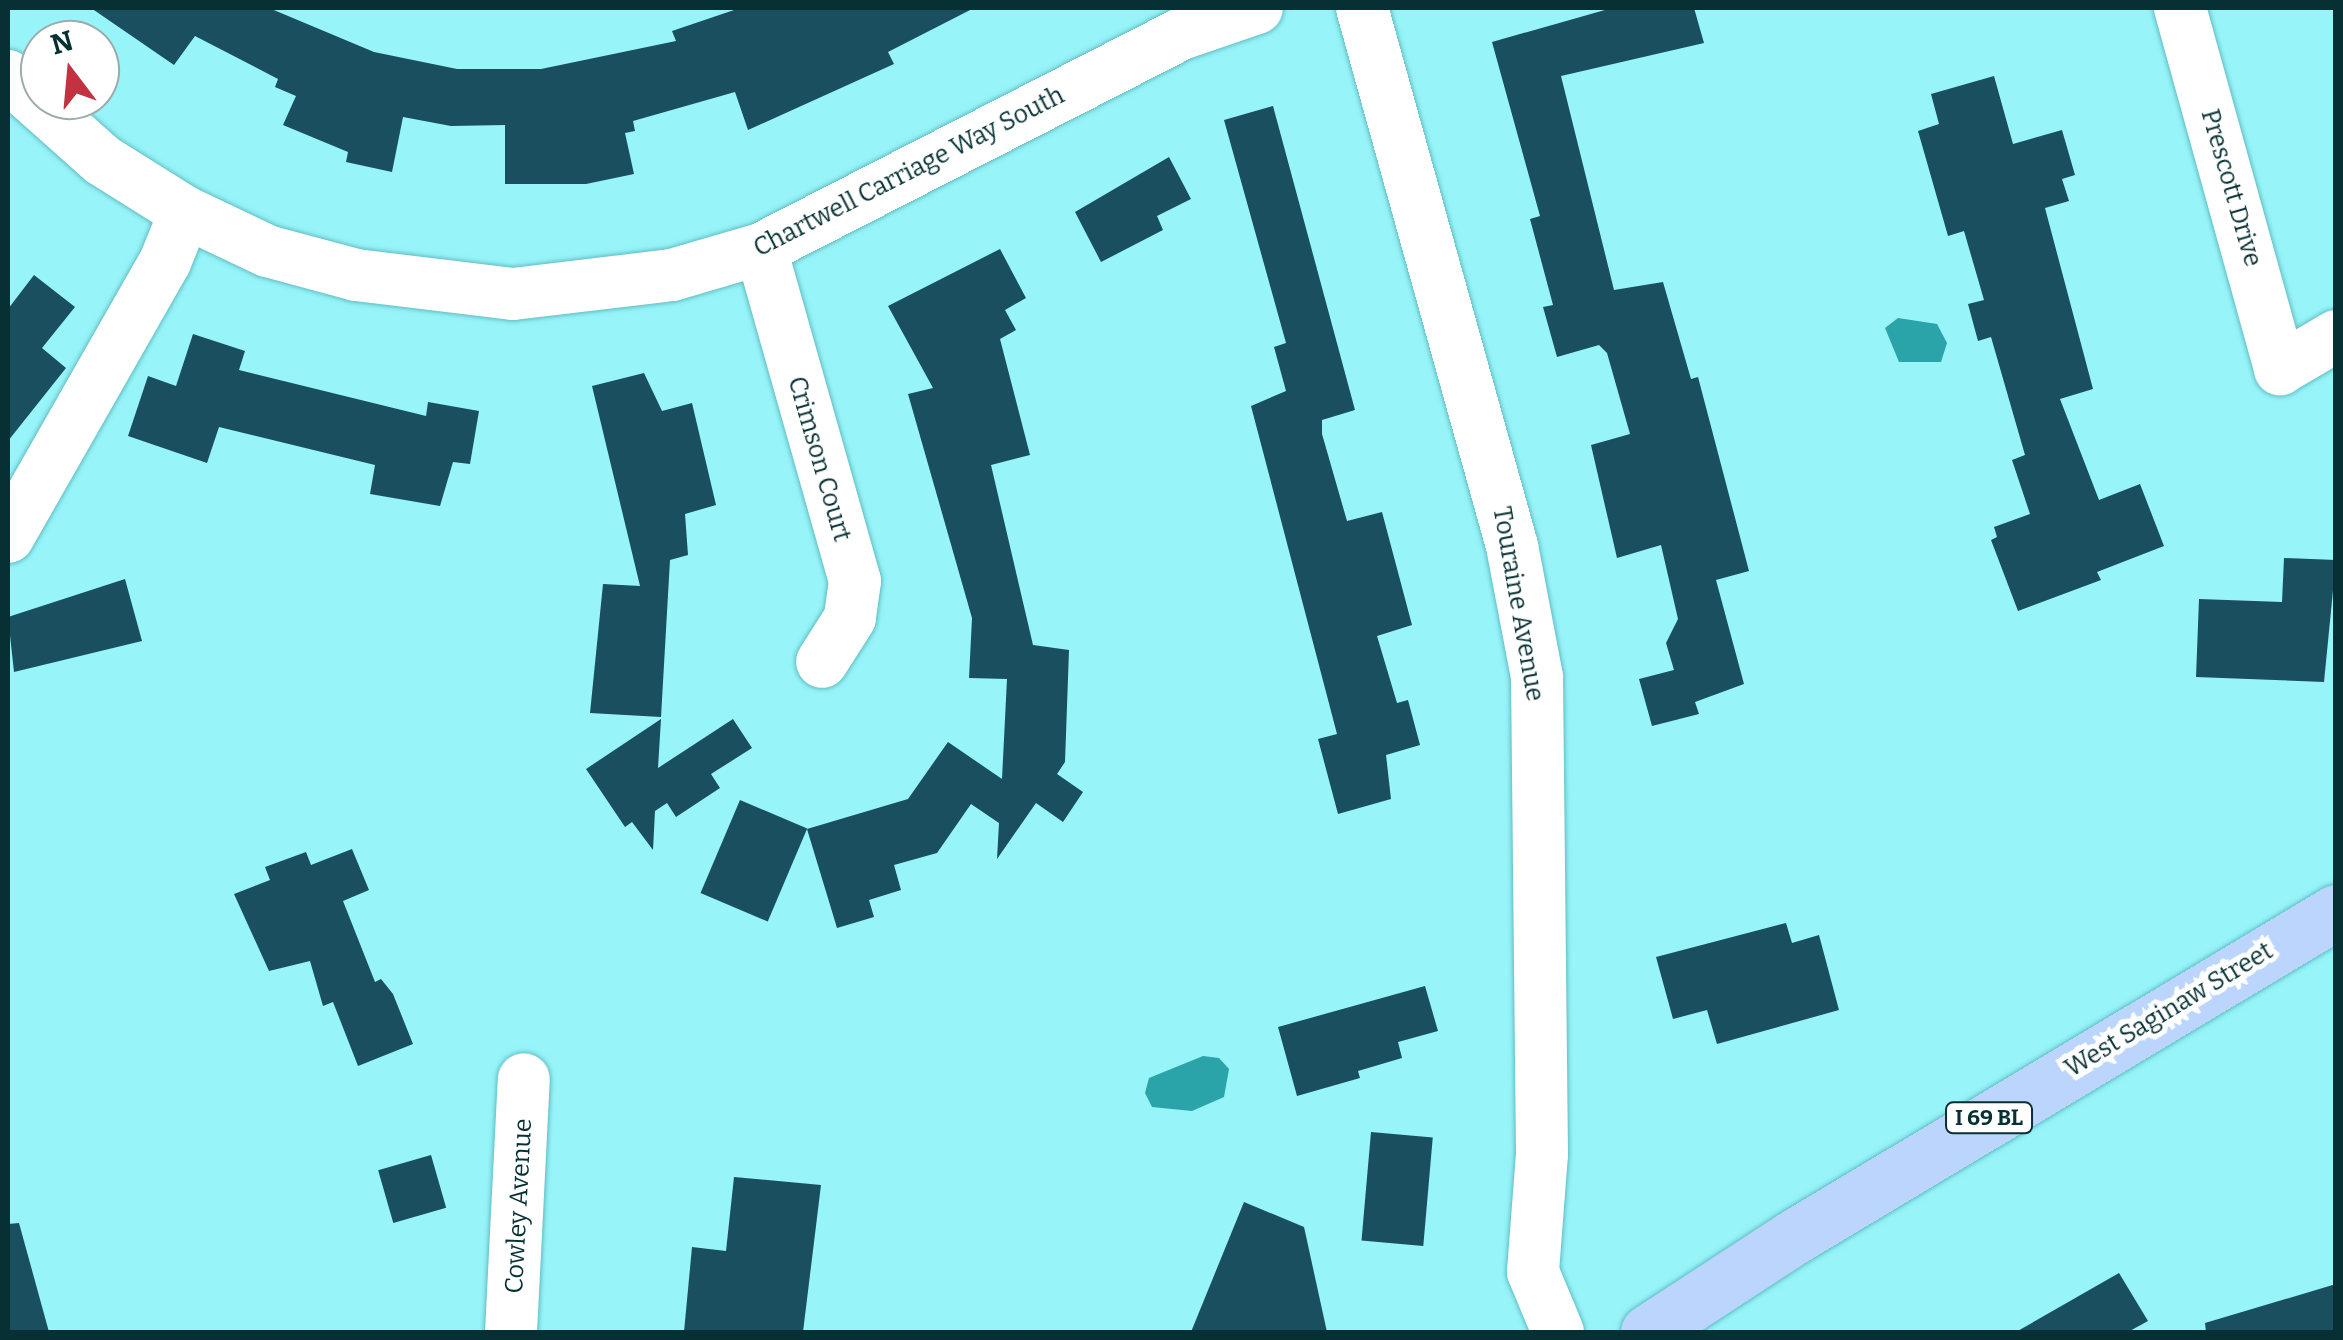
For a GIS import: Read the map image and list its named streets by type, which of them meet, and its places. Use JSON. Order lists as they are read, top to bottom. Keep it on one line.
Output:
{"streets":{"main road":["West Saginaw Street","I 69 BL"],"street":["Chartwell Carriage Way South","Prescott Drive","Crimson Court","Touraine Avenue","Cowley Avenue"]},"crossings":[["Chartwell Carriage Way South","Crimson Court"]],"north":"top"}
